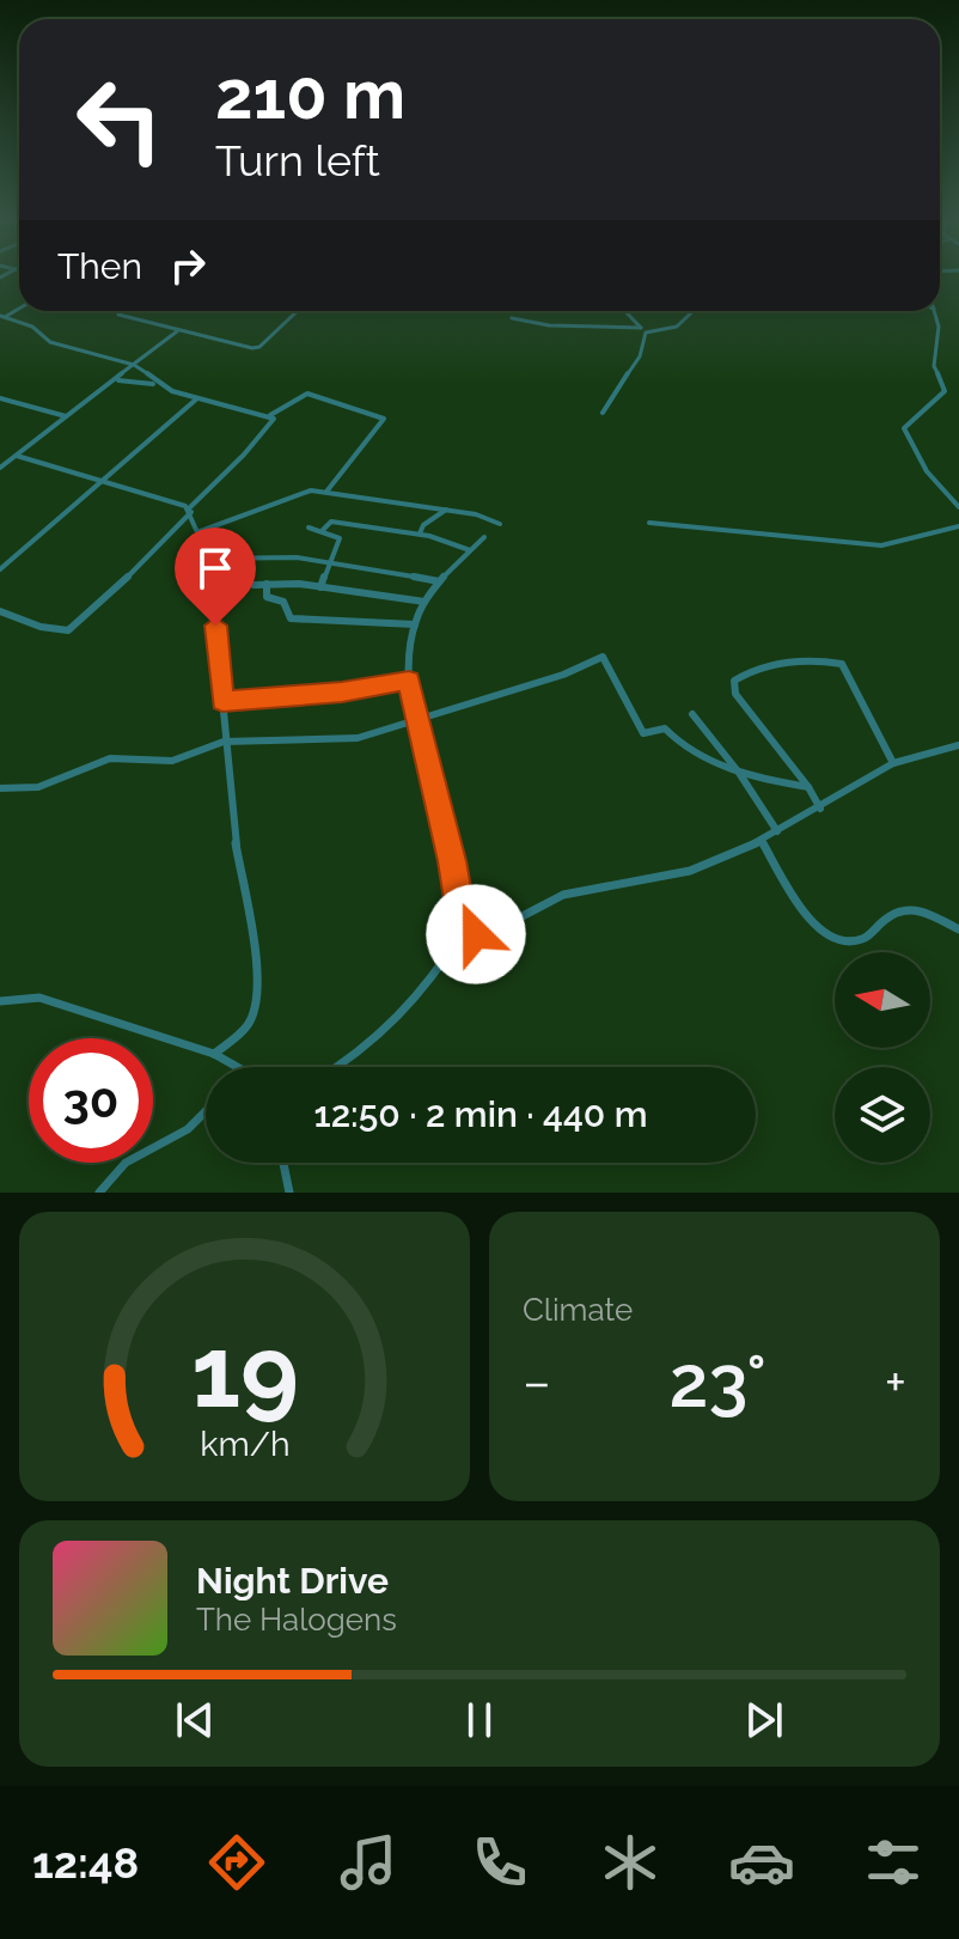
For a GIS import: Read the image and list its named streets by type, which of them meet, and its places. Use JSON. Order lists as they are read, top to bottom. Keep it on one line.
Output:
{"north":"left","page":{"turn":["210 m","Turn left"],"then":"Then","limit":"30","trip":"12:50 · 2 min · 440 m","tile":"Climate","heat":["−","23°","+"],"song":["Night Drive","The Halogens"],"tabs":"12:48","gauge":["19","km/h"]}}
